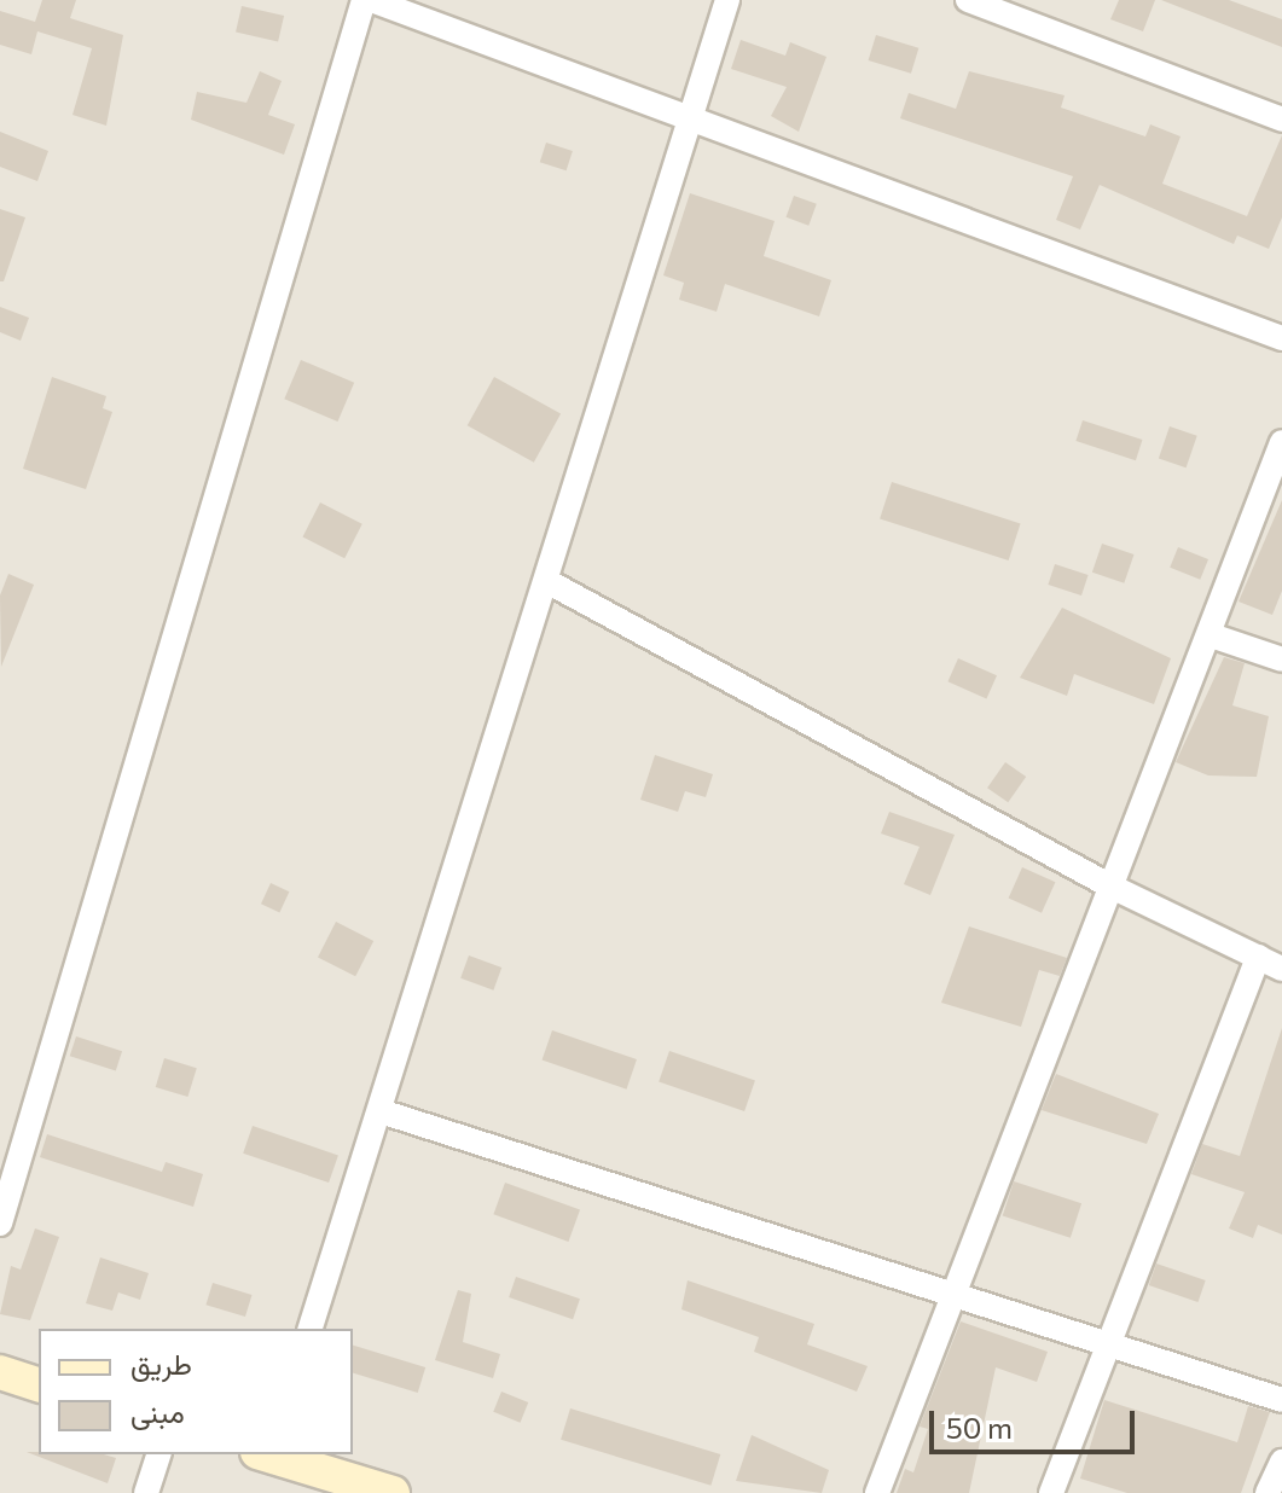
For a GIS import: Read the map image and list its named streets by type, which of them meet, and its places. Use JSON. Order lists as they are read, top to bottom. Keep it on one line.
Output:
{"legend":["طريق","مبنى"],"scale_bar":"50 m"}
